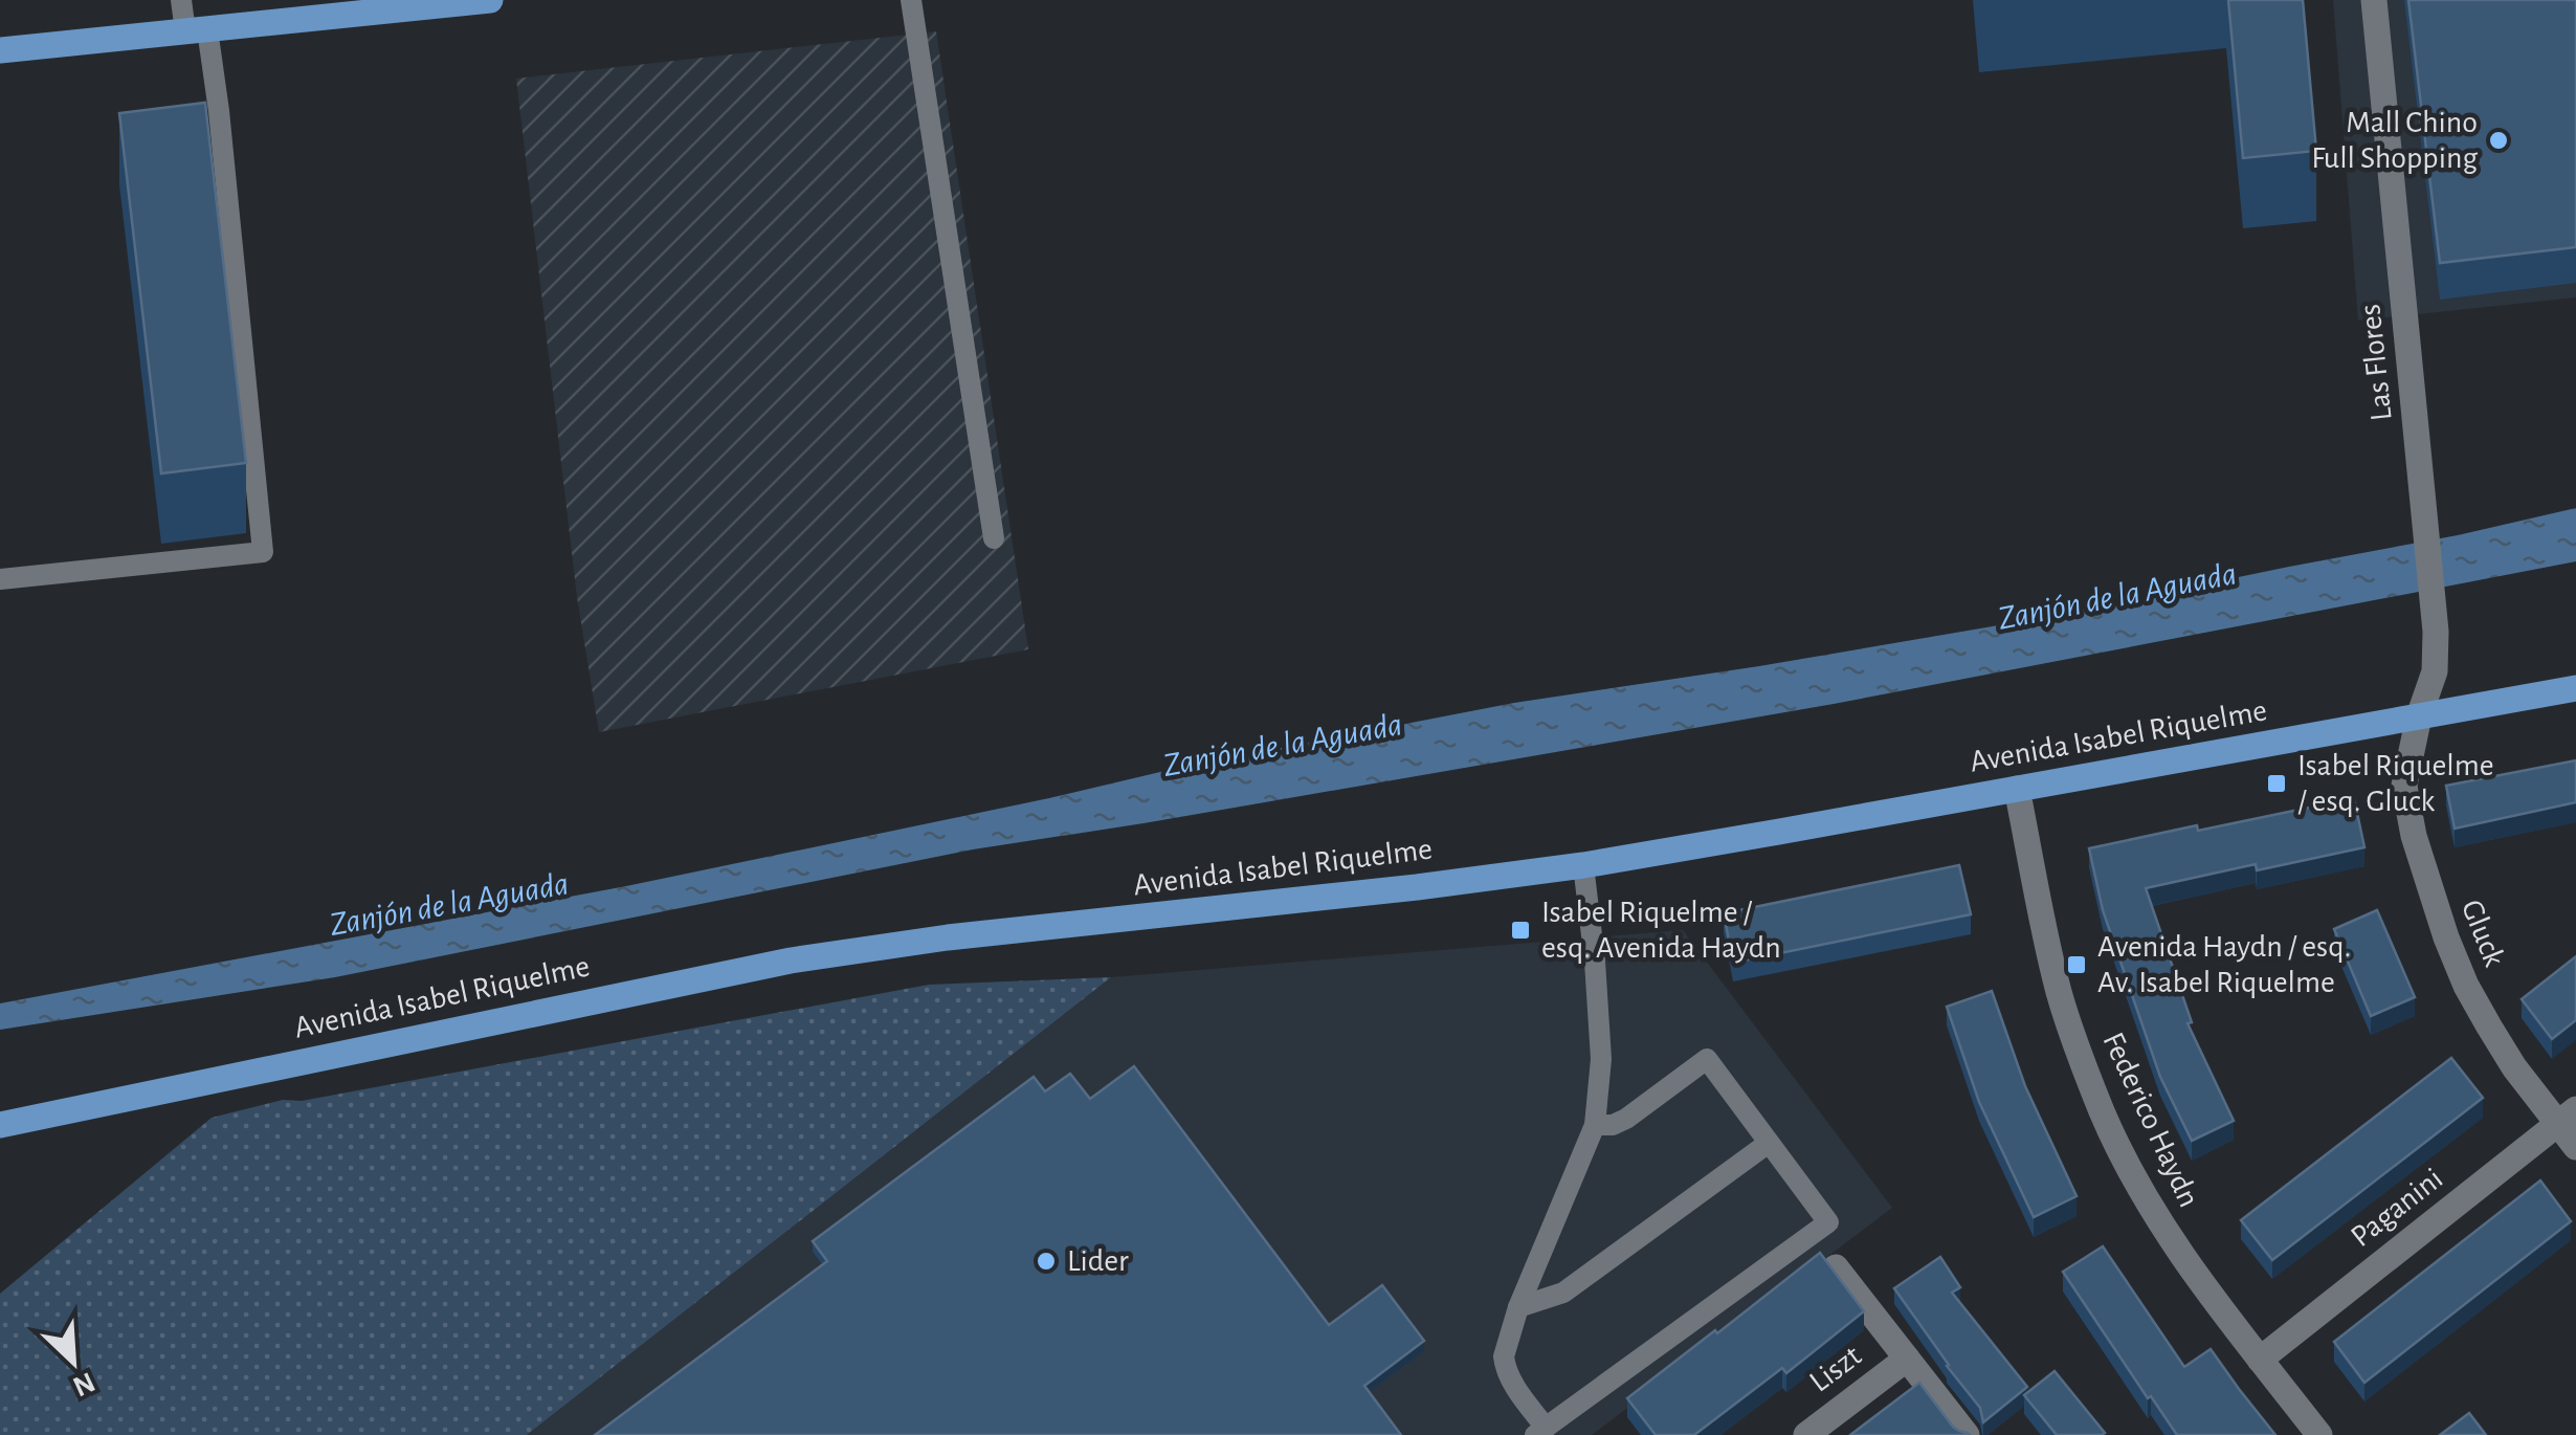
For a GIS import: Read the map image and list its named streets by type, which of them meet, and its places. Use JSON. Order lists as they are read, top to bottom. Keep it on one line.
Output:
{"streets":{"main road":["Avenida Isabel Riquelme"],"street":["Las Flores","Gluck","Federico Haydn","Paganini","Liszt"]},"crossings":[["Las Flores","Avenida Isabel Riquelme"],["Las Flores","Gluck"],["Avenida Isabel Riquelme","Gluck"],["Avenida Isabel Riquelme","Federico Haydn"],["Gluck","Paganini"],["Federico Haydn","Paganini"]],"water":["Zanjón de la Aguada"],"places":{"other":["Mall Chino Full Shopping","Lider"],"transit":["Isabel Riquelme / esq. Gluck","Isabel Riquelme / esq. Avenida Haydn","Avenida Haydn / esq. Av. Isabel Riquelme"]},"north":"bottom right"}
